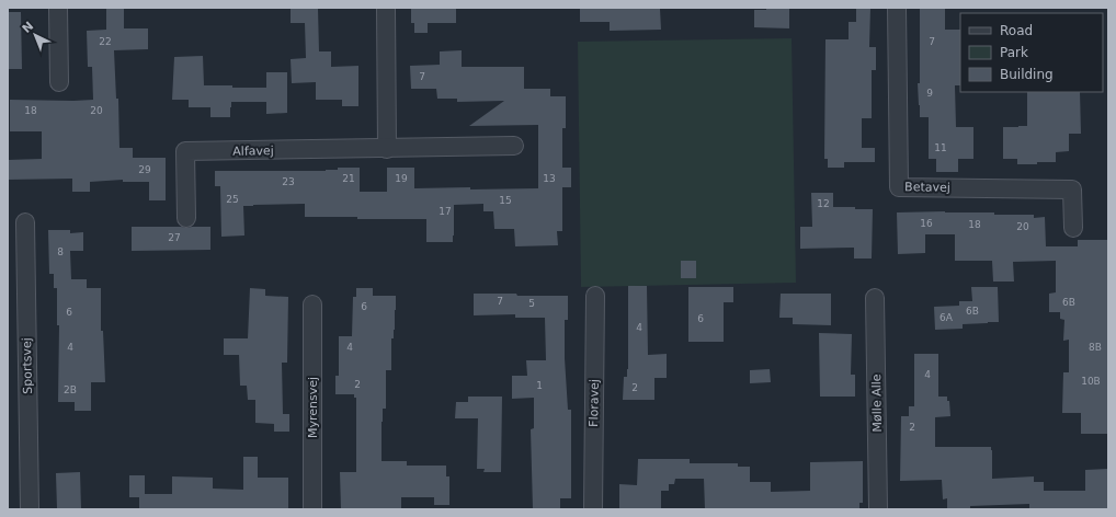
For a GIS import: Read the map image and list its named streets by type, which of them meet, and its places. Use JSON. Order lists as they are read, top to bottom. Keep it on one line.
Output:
{"streets":{"street":["Alfavej","Betavej","Sportsvej","Floravej","Mølle Alle","Myrensvej"]},"house_numbers":["22","7","7","9","18","20","11","29","21","19","13","23","25","15","12","17","16","18","20","27","8","7","6B","5","6","6B","6","6A","6","4","4","4","8B","4","10B","2","1","2","2B","2"],"legend":["Road","Park","Building"],"north":"top left"}
